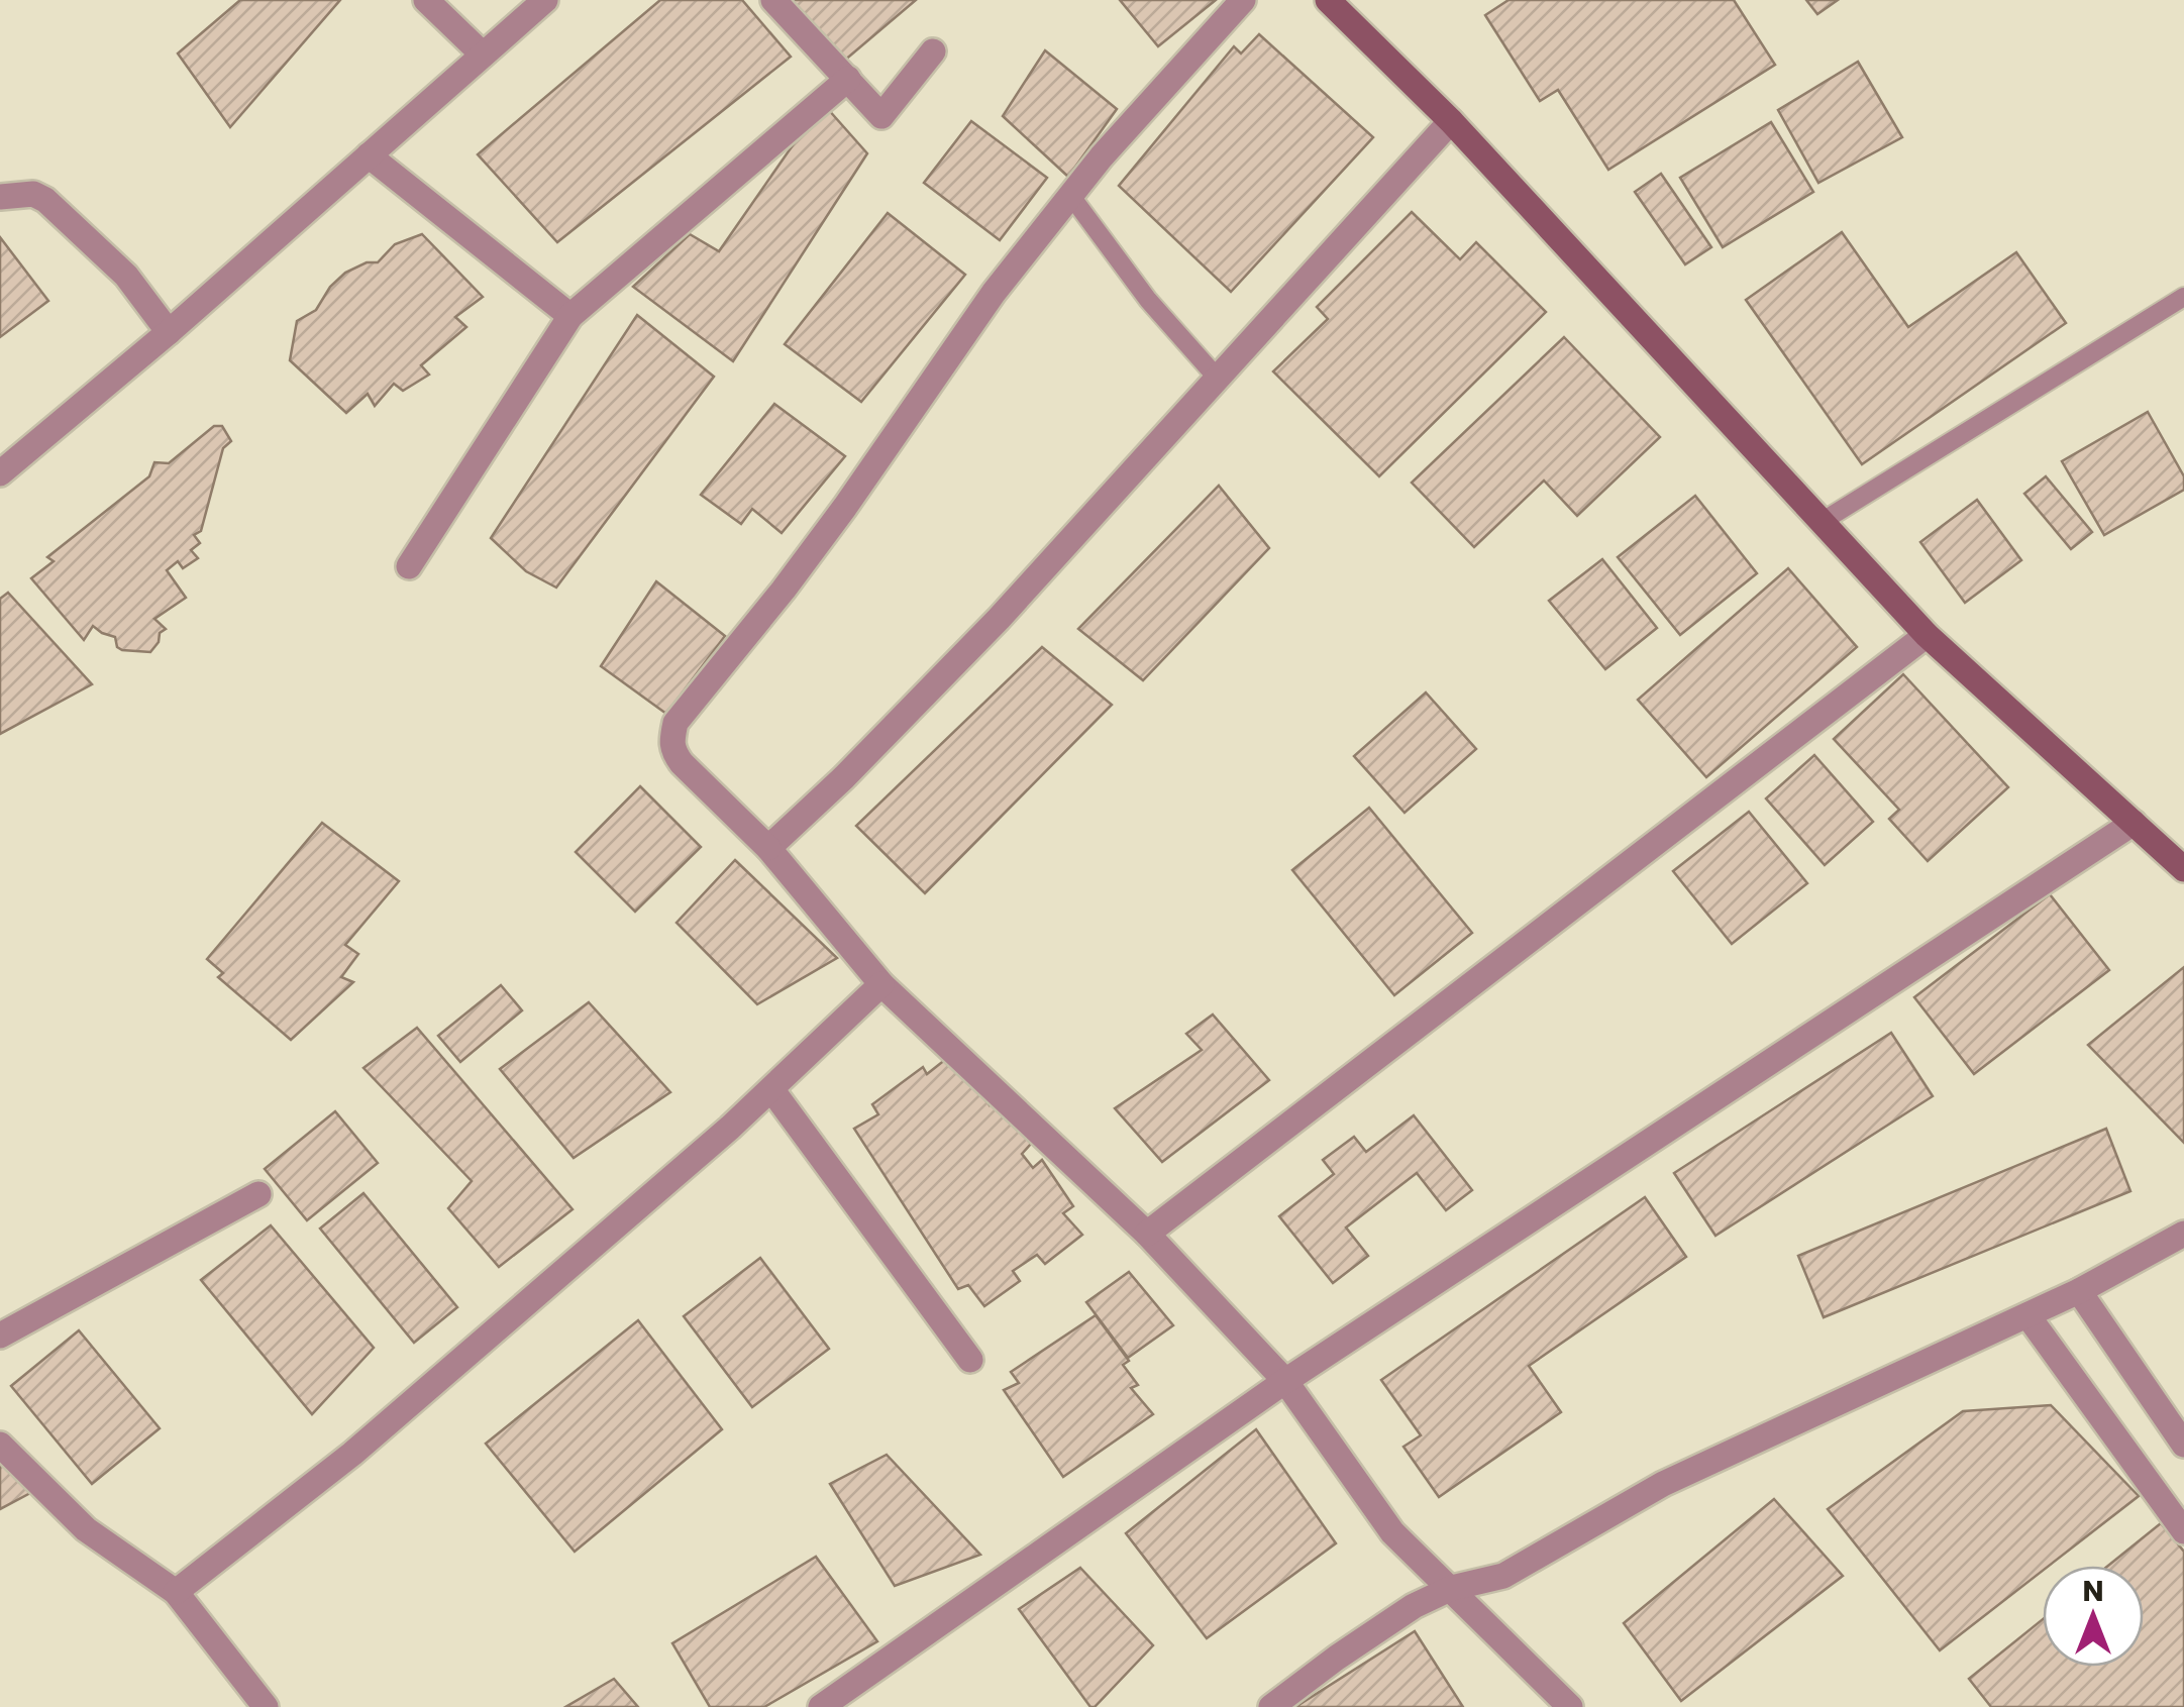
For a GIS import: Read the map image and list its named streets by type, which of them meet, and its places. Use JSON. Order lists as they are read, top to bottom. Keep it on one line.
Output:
{"north":"top"}
